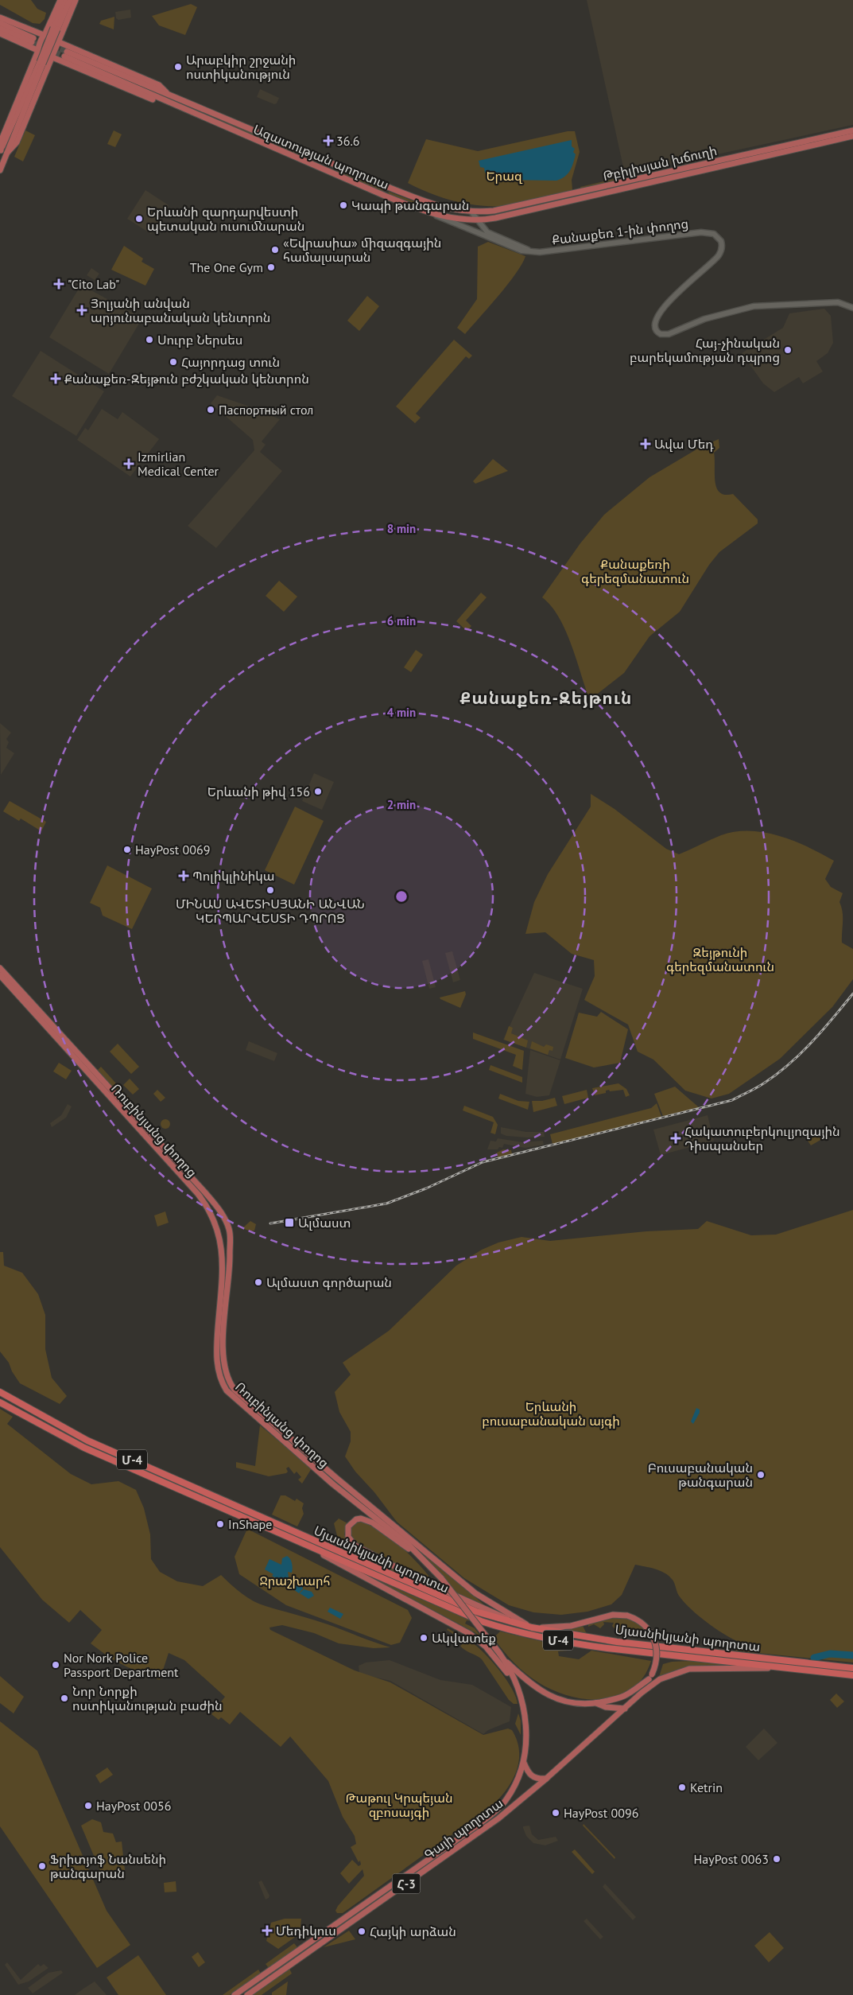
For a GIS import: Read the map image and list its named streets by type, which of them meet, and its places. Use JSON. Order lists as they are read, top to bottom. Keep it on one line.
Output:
{"streets":{"highway":["Մ-4","Մյասնիկյանի պողոտա"],"main road":["Ազատության պողոտա","Թբիլիսյան խճուղի","Քանաքեռ 1-ին փողոց","Ռուբինյանց փողոց","Գայի պողոտա","Հ-3"]},"crossings":[["Ազատության պողոտա","Թբիլիսյան խճուղի"],["Ազատության պողոտա","Քանաքեռ 1-ին փողոց"],["Թբիլիսյան խճուղի","Քանաքեռ 1-ին փողոց"],["Ռուբինյանց փողոց","Մյասնիկյանի պողոտա"],["Ռուբինյանց փողոց","Գայի պողոտա"],["Մ-4","Մյասնիկյանի պողոտա"]],"districts":["Քանաքեռ-Զեյթուն"],"parks":["Երազ","Քանաքեռի գերեզմանատուն","Զեյթունի գերեզմանատուն","Երևանի բուսաբանական այգի","Ջրաշխարհ","Թաթուլ Կրպեյան զբոսայգի"],"places":{"other":["Արաբկիր շրջանի ոստիկանություն","Կապի թանգարան","Երևանի զարդարվեստի պետական ուսումնարան","«Եվրասիա» միզազգային համալսարան","The One Gym","Սուրբ Ներսես","Հայ-չինական բարեկամության դպրոց","Հայորդաց տուն","Паспортный стол","Երևանի թիվ 156","HayPost 0069","ՄԻՆԱՍ ԱՎԵՏԻՍՅԱՆԻ ԱՆՎԱՆ ԿԵՐՊԱՐՎԵՍՏԻ ԴՊՐՈՑ","Ալմաստ գործարան","Բուսաբանական թանգարան","InShape","Ակվատեք","Nor Nork Police Passport Department","Նոր Նորքի ոստիկանության բաժին","Ketrin","HayPost 0056","HayPost 0096","HayPost 0063","Ֆրիտյոֆ Նանսենի թանգարան","Հայկի արձան"],"health":["36.6","\"Cito Lab\"","Յոլյանի անվան արյունաբանական կենտրոն","Քանաքեռ-Զեյթուն բժշկական կենտրոն","Ավա Մեդ","Izmirlian Medical Center","Պոլիկլինիկա","Հակատուբերկուլյոզային Դիսպանսեր","Մեդիկուս"],"transit":["Ալմաստ"]},"rings":["8 min","6 min","4 min","2 min"]}
